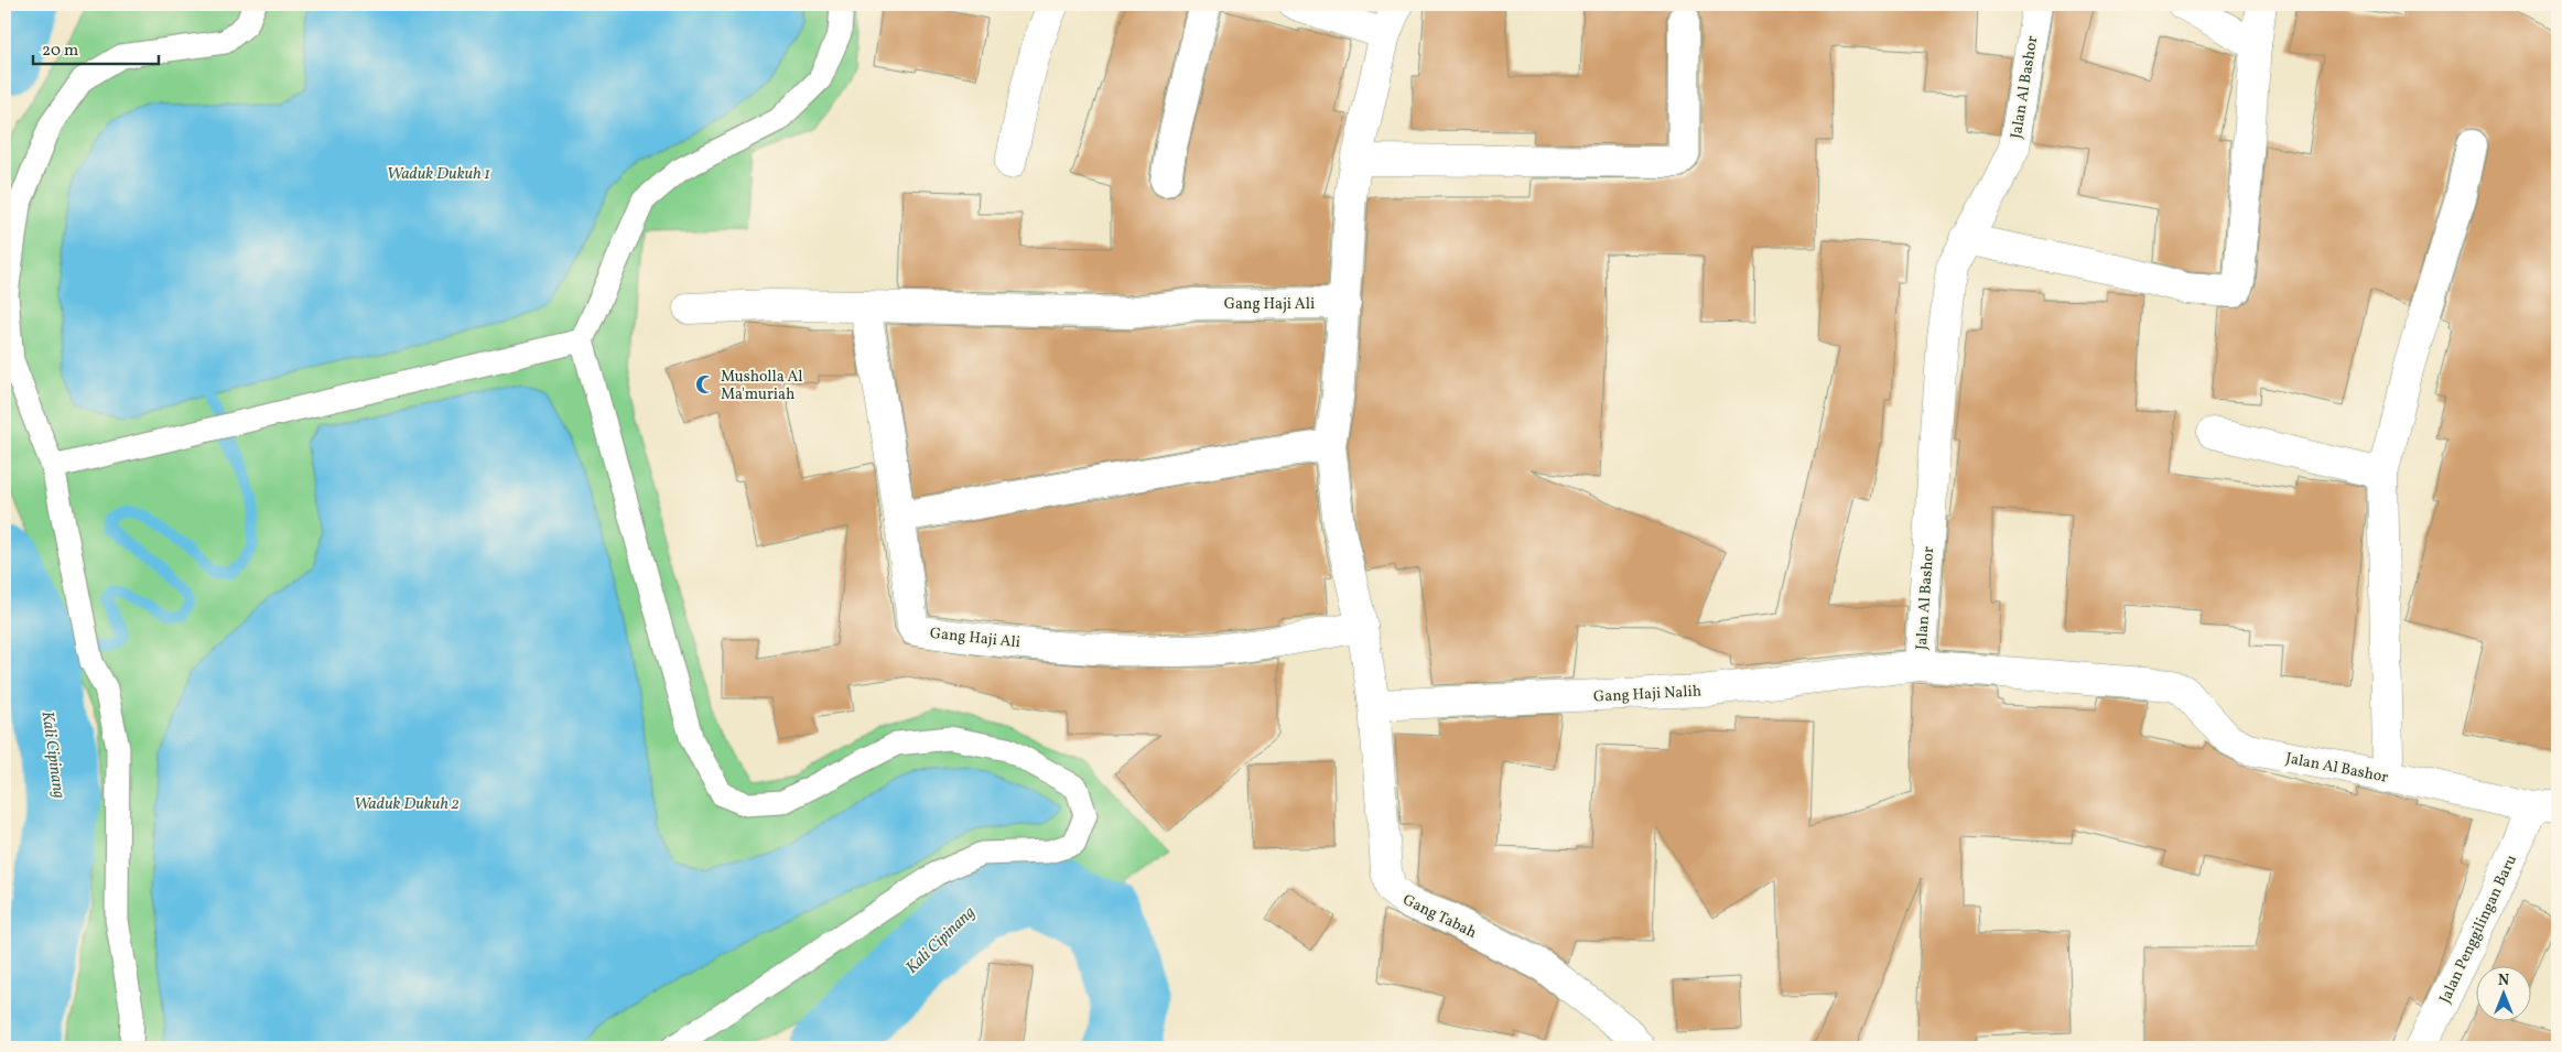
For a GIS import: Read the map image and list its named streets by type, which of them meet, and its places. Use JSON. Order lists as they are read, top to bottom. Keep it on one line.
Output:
{"streets":{"street":["Jalan Al Bashor","Gang Haji Ali","Gang Haji Nalih","Gang Tabah","Jalan Penggilingan Baru"]},"crossings":[["Jalan Al Bashor","Gang Haji Nalih"],["Jalan Al Bashor","Jalan Penggilingan Baru"],["Gang Haji Nalih","Gang Tabah"]],"water":["Waduk Dukuh 1","Kali Cipinang","Waduk Dukuh 2"],"places":{"mosque":["Musholla Al Ma'muriah"]},"scale_bar":"20 m","north":"top"}
